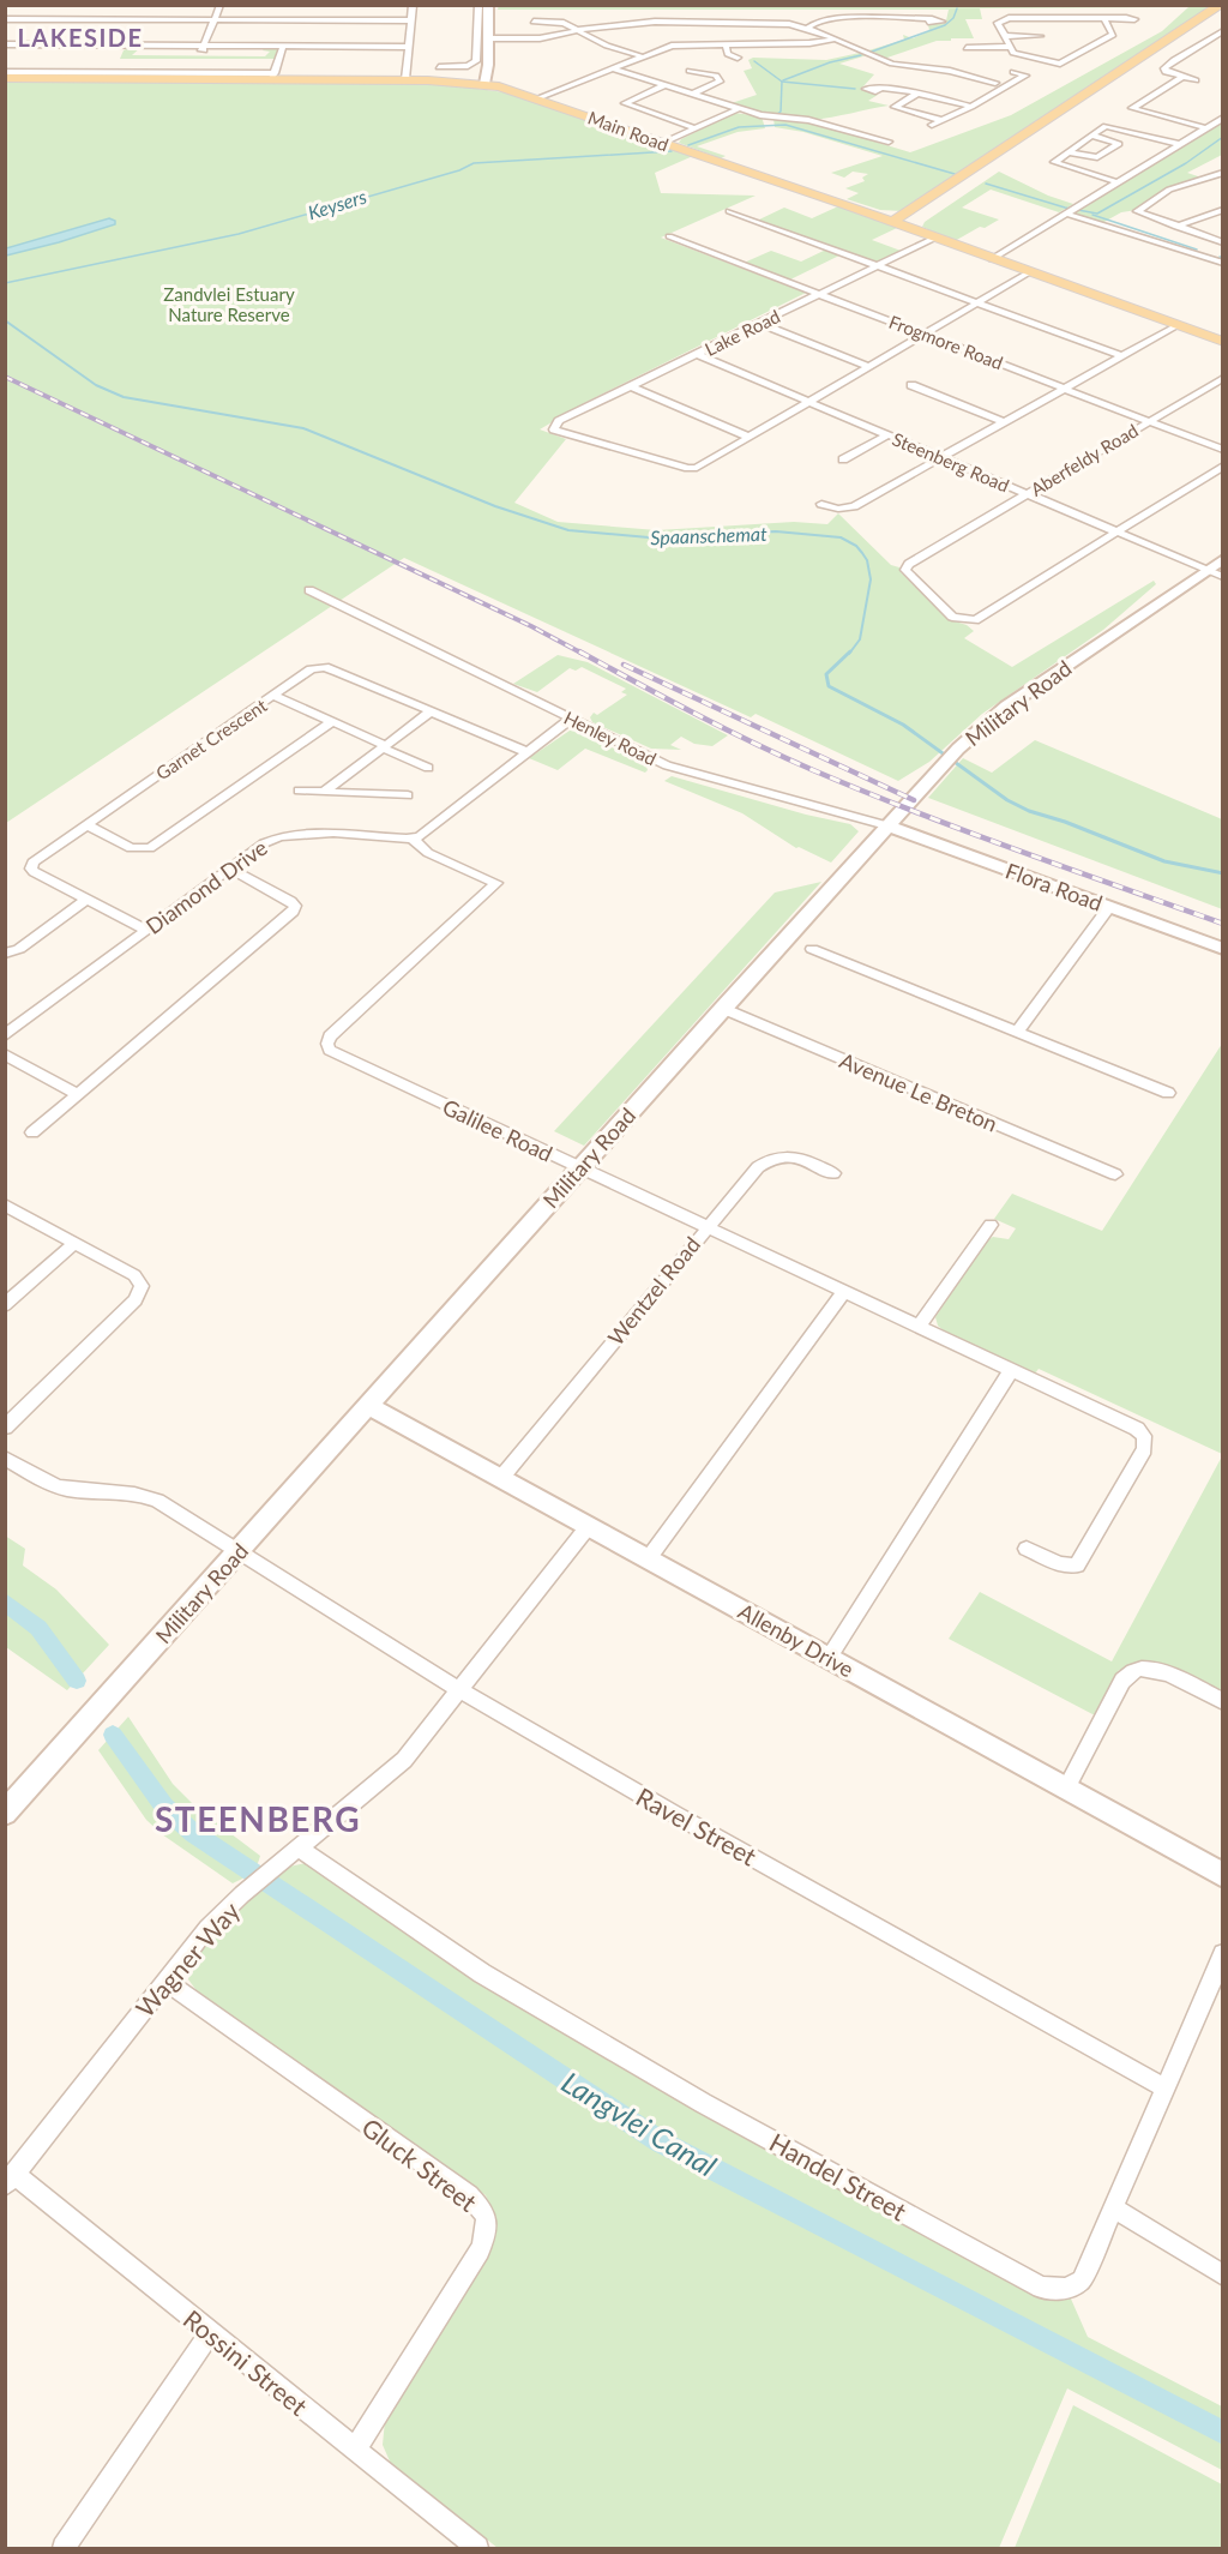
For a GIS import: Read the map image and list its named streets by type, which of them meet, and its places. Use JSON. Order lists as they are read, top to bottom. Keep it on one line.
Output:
{"streets":{"main road":["Main Road","Military Road","Flora Road","Allenby Drive"],"street":["Lake Road","Frogmore Road","Aberfeldy Road","Steenberg Road","Henley Road","Garnet Crescent","Diamond Drive","Avenue Le Breton","Galilee Road","Wentzel Road","Ravel Street","Wagner Way","Gluck Street","Handel Street","Rossini Street"]},"crossings":[["Main Road","Lake Road"],["Lake Road","Frogmore Road"],["Lake Road","Steenberg Road"],["Frogmore Road","Aberfeldy Road"],["Aberfeldy Road","Steenberg Road"],["Steenberg Road","Military Road"],["Military Road","Henley Road"],["Military Road","Flora Road"],["Military Road","Avenue Le Breton"],["Military Road","Galilee Road"],["Military Road","Allenby Drive"],["Military Road","Ravel Street"],["Henley Road","Flora Road"],["Garnet Crescent","Diamond Drive"],["Diamond Drive","Galilee Road"],["Galilee Road","Wentzel Road"],["Wentzel Road","Allenby Drive"],["Allenby Drive","Wagner Way"],["Ravel Street","Wagner Way"],["Ravel Street","Handel Street"],["Wagner Way","Gluck Street"],["Wagner Way","Handel Street"],["Wagner Way","Rossini Street"],["Gluck Street","Rossini Street"]],"districts":["LAKESIDE","STEENBERG"],"water":["Keysers","Spaanschemat","Langvlei Canal"],"parks":["Zandvlei Estuary Nature Reserve"]}
